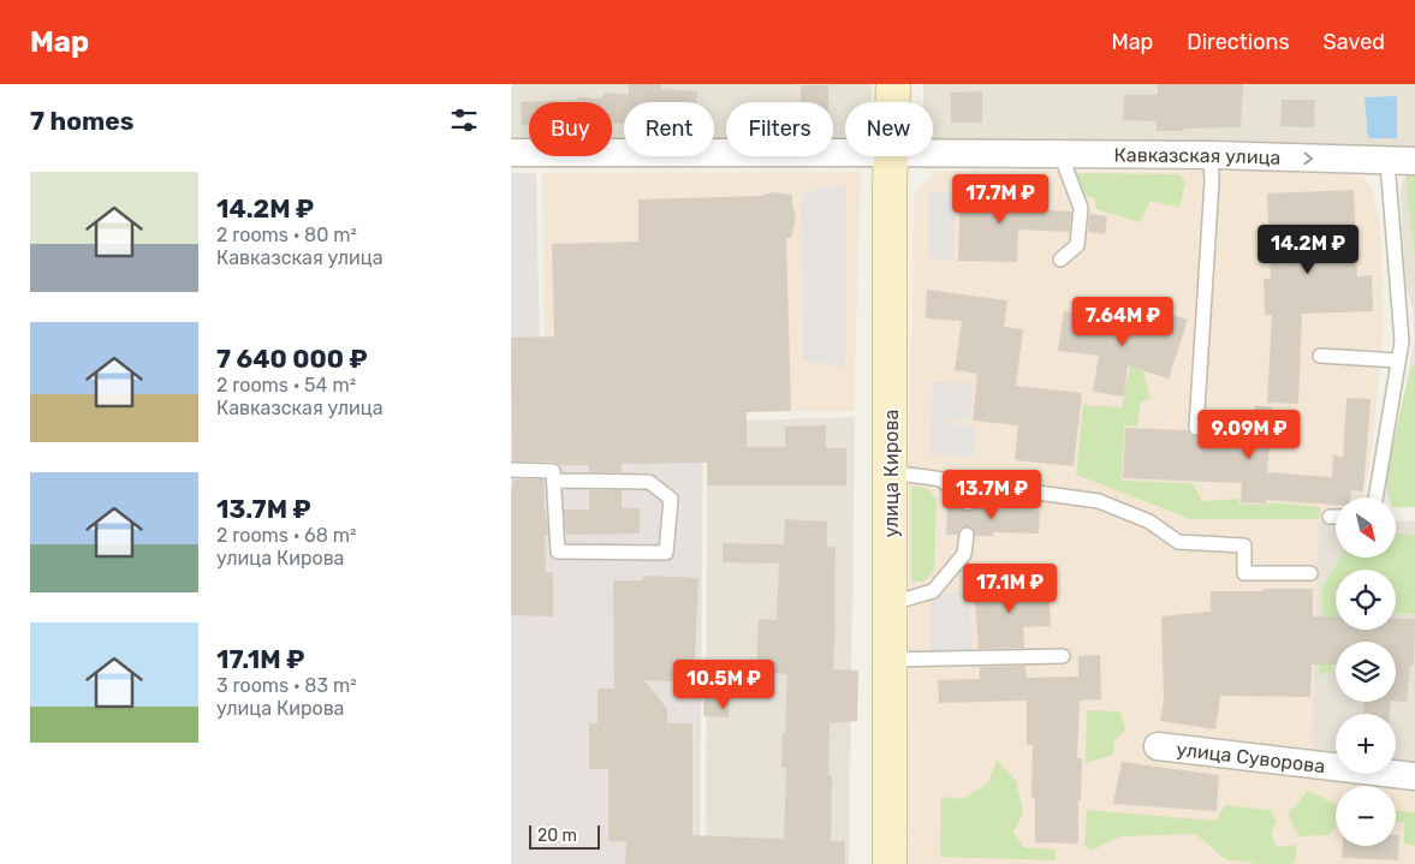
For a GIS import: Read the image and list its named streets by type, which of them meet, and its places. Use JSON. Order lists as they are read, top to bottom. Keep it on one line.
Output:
{"streets":{"main road":["улица Кирова"],"street":["Кавказская улица","улица Суворова"]},"scale_bar":"20 m","north":"bottom right","page":{"header":"Map","nav":["Map","Directions","Saved"],"heading":"7 homes","chip":["Buy","Rent","Filters","New"],"list":[{"name":"14.2M ₽","note":"2 rooms · 80 m² · Кавказская улица"},{"name":"7 640 000 ₽","note":"2 rooms · 54 m² · Кавказская улица"},{"name":"13.7M ₽","note":"2 rooms · 68 m² · улица Кирова"},{"name":"17.1M ₽","note":"3 rooms · 83 m² · улица Кирова"}],"price":["17.7M ₽","14.2M ₽","7.64M ₽","9.09M ₽","13.7M ₽","17.1M ₽","10.5M ₽"],"map_buttons":["+","−"],"scale":"20 m"}}
